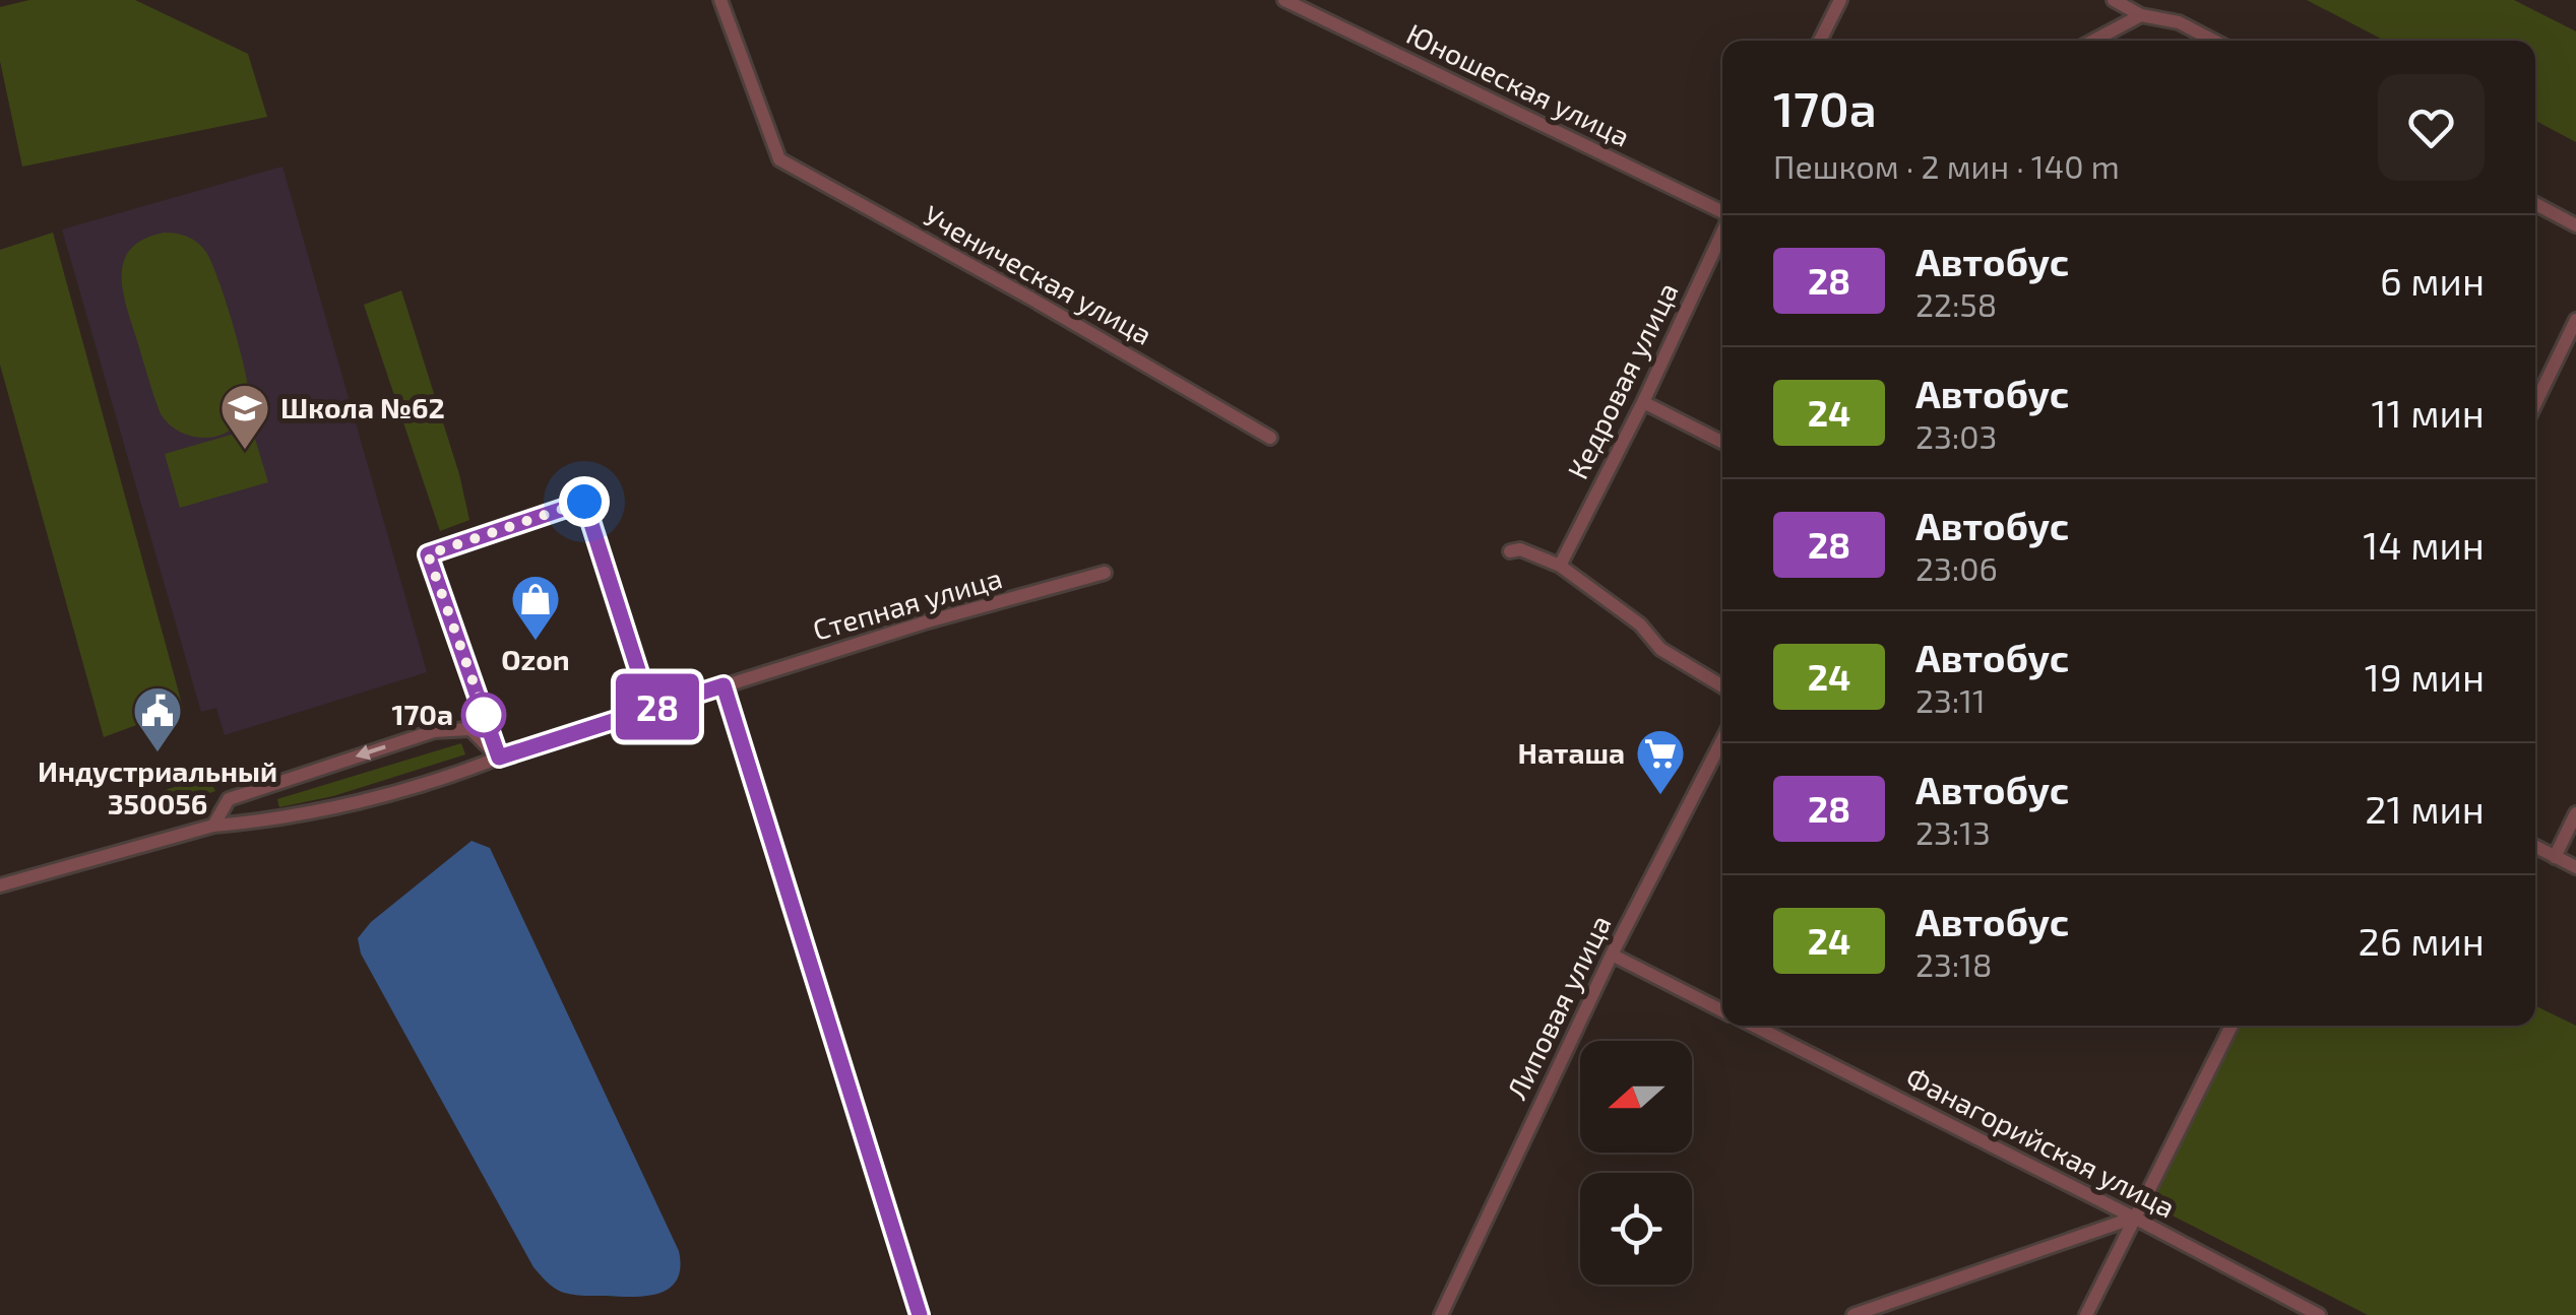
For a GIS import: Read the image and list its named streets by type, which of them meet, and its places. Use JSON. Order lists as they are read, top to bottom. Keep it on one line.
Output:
{"streets":{"street":["Юношеская улица","Ученическая улица","Кедровая улица","Степная улица","Липовая улица","Фанагорийская улица"]},"places":{"school or university":["Школа №62"],"shop":["Ozon"],"other":["170а"],"public building":["Индустриальный 350056"],"supermarket":["Наташа"]},"lines":["bus line 28"],"north":"left","page":{"on_map":"28","heading":["170а","Пешком · 2 мин · 140 m"],"list":[{"mark":"28","name":"Автобус","note":"22:58","value":"6 мин"},{"mark":"24","name":"Автобус","note":"23:03","value":"11 мин"},{"mark":"28","name":"Автобус","note":"23:06","value":"14 мин"},{"mark":"24","name":"Автобус","note":"23:11","value":"19 мин"},{"mark":"28","name":"Автобус","note":"23:13","value":"21 мин"},{"mark":"24","name":"Автобус","note":"23:18","value":"26 мин"}]}}
